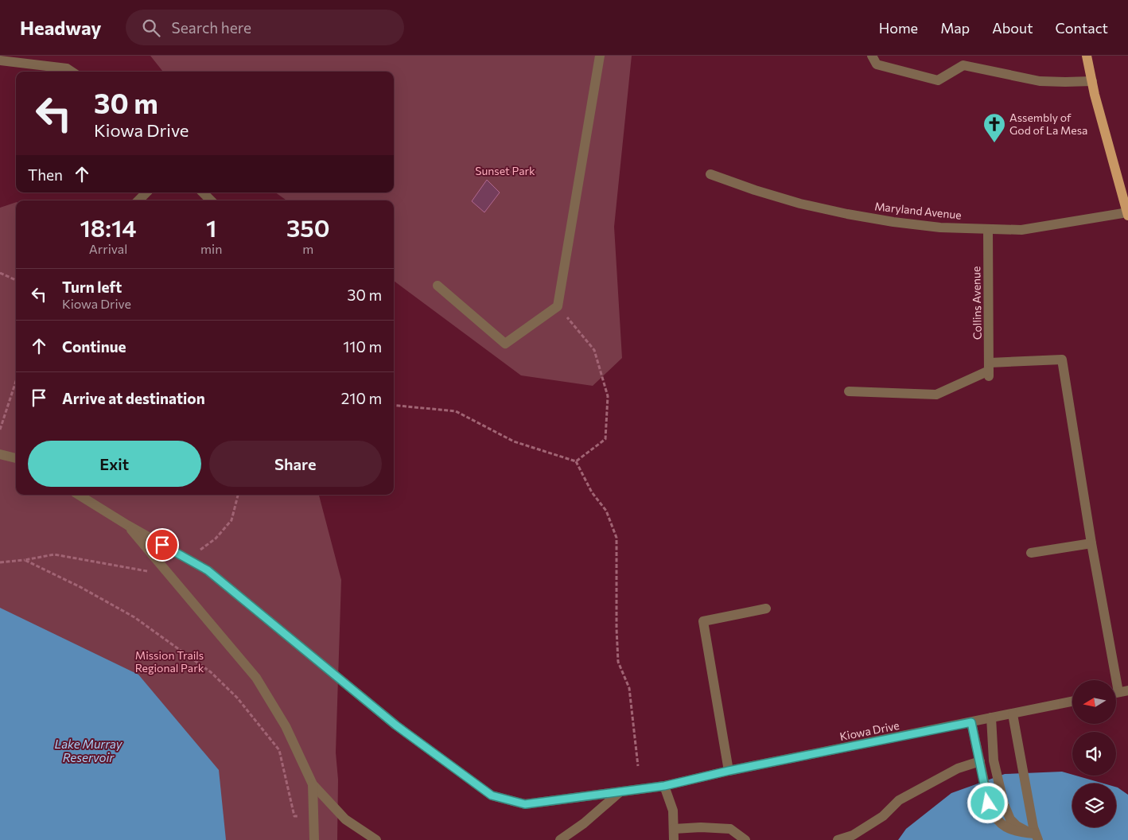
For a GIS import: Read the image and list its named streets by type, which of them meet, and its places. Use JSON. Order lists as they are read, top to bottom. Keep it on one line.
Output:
{"streets":{"street":["Maryland Avenue","Collins Avenue","Kiowa Drive"]},"crossings":[["Maryland Avenue","Collins Avenue"]],"water":["Lake Murray Reservoir"],"parks":["Sunset Park","Mission Trails Regional Park"],"places":{"church":["Assembly of God of La Mesa"]},"north":"left","page":{"header":"Headway","search":"Search here","nav":["Home","Map","About","Contact"],"turn":["30 m","Kiowa Drive"],"then":"Then","eta":["18:14","Arrival","1","min","350","m"],"list":[{"name":"Turn left","note":"Kiowa Drive","value":"30 m"},{"name":"Continue","value":"110 m"},{"name":"Arrive at destination","value":"210 m"}],"buttons":["Exit","Share"]}}
